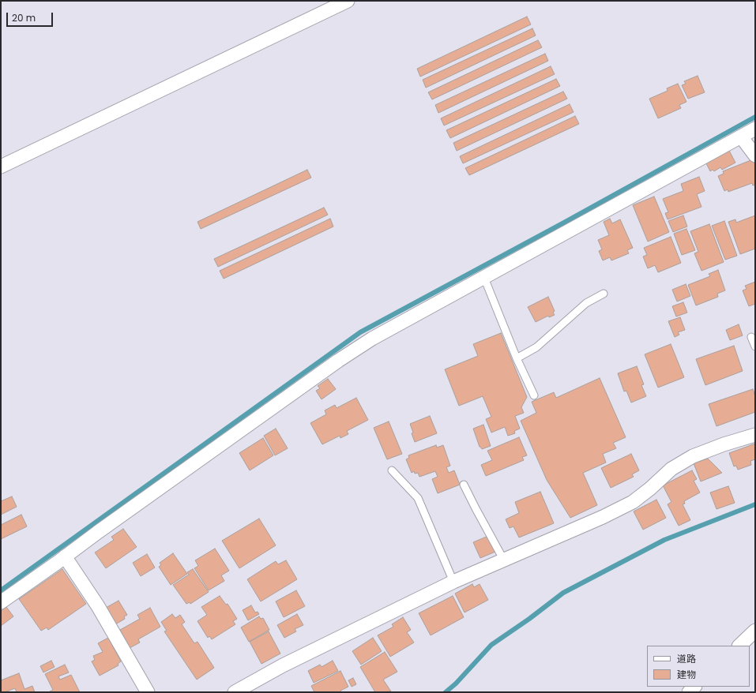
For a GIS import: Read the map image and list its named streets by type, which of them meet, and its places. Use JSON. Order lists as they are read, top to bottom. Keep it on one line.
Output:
{"legend":["道路","建物"],"scale_bar":"20 m"}
